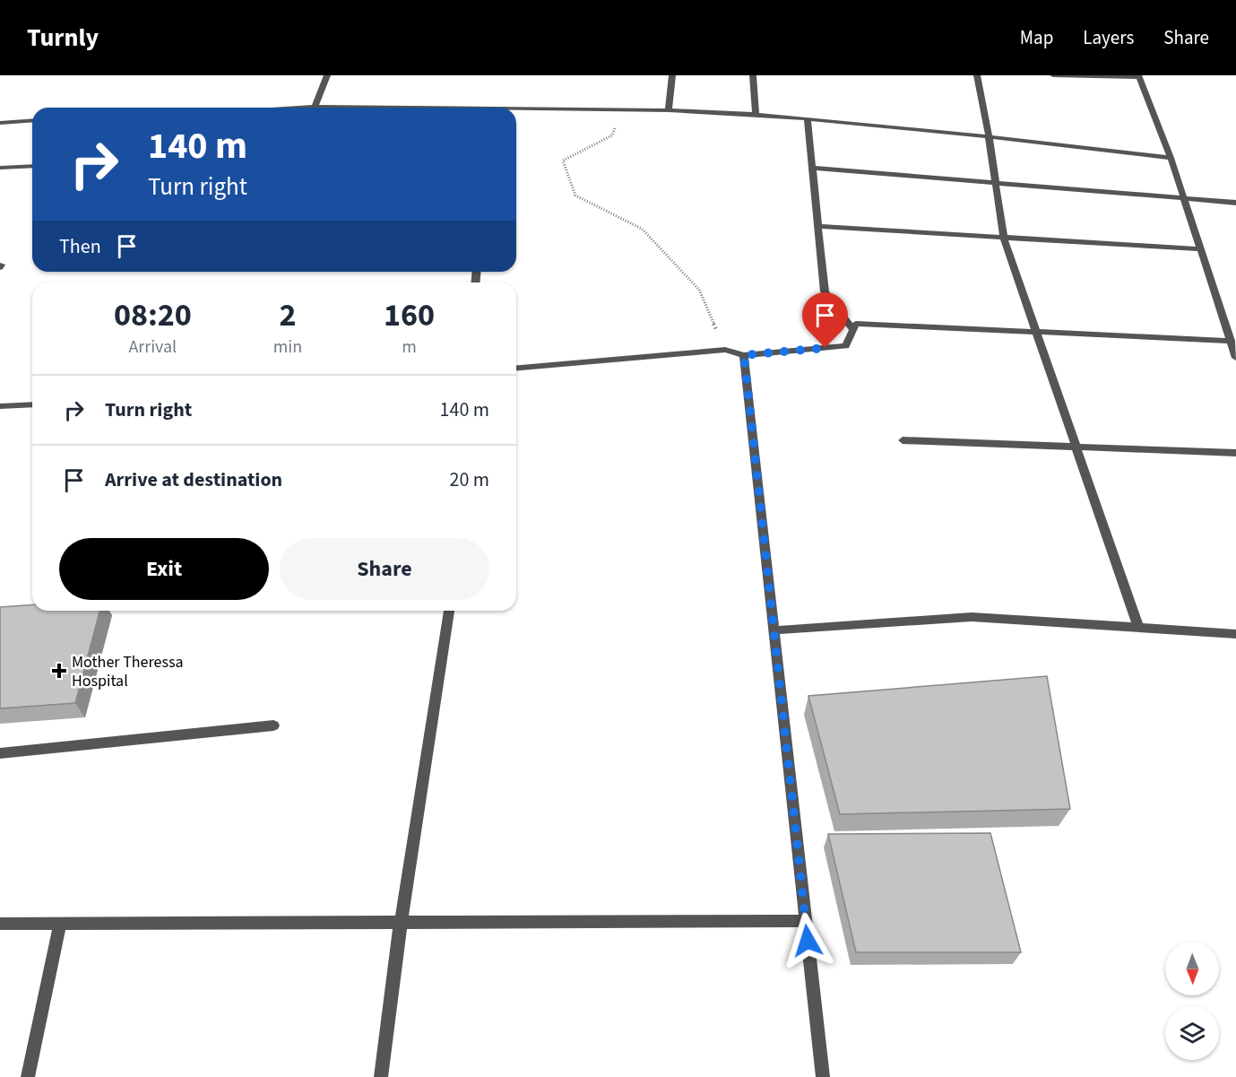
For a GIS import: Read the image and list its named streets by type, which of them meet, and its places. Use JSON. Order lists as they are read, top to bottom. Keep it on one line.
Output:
{"places":{"health":["Mother Theressa Hospital"]},"north":"bottom","page":{"header":"Turnly","nav":["Map","Layers","Share"],"turn":["140 m","Turn right"],"then":"Then","eta":["08:20","Arrival","2","min","160","m"],"list":[{"name":"Turn right","value":"140 m"},{"name":"Arrive at destination","value":"20 m"}],"buttons":["Exit","Share"]}}
